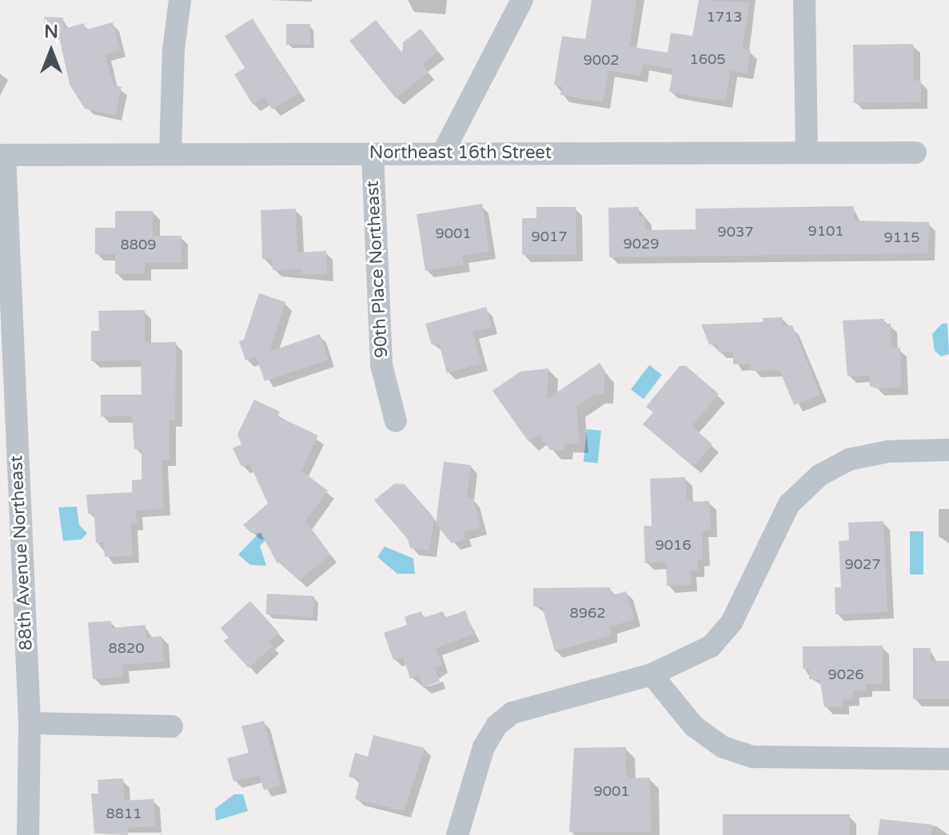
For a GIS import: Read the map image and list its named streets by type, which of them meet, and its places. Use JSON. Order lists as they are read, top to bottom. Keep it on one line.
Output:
{"streets":{"street":["Northeast 16th Street","90th Place Northeast","88th Avenue Northeast"]},"crossings":[["Northeast 16th Street","90th Place Northeast"],["Northeast 16th Street","88th Avenue Northeast"]],"house_numbers":["1713","1605","9002","9101","9037","9001","9017","9115","9029","8809","9016","9027","8962","8820","9026","9001","8811"],"north":"top"}
